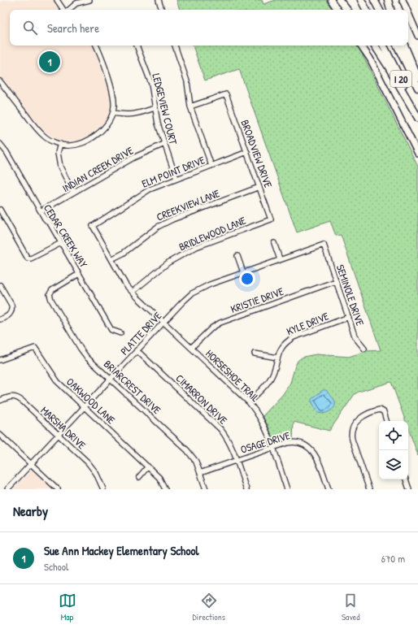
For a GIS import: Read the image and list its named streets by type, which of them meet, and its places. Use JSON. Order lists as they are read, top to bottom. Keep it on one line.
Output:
{"streets":{"highway":["I 20"],"street":["LEDGEVIEW COURT","BROADVIEW DRIVE","INDIAN CREEK DRIVE","ELM POINT DRIVE","CREEKVIEW LANE","BRIDLEWOOD LANE","CEDAR CREEK WAY","SEMINOLE DRIVE","KRISTIE DRIVE","KYLE DRIVE","PLATTE DRIVE","HORSESHOE TRAIL","BRIARCREST DRIVE","CIMARRON DRIVE","OAKWOOD LANE","MARSHA DRIVE","OSAGE DRIVE"]},"crossings":[["LEDGEVIEW COURT","INDIAN CREEK DRIVE"],["LEDGEVIEW COURT","ELM POINT DRIVE"],["BROADVIEW DRIVE","ELM POINT DRIVE"],["BROADVIEW DRIVE","CREEKVIEW LANE"],["BROADVIEW DRIVE","BRIDLEWOOD LANE"],["INDIAN CREEK DRIVE","CEDAR CREEK WAY"],["ELM POINT DRIVE","HORSESHOE TRAIL"],["CREEKVIEW LANE","HORSESHOE TRAIL"],["BRIDLEWOOD LANE","HORSESHOE TRAIL"],["CEDAR CREEK WAY","BRIARCREST DRIVE"],["SEMINOLE DRIVE","KRISTIE DRIVE"],["SEMINOLE DRIVE","KYLE DRIVE"],["SEMINOLE DRIVE","PLATTE DRIVE"],["KRISTIE DRIVE","HORSESHOE TRAIL"],["KYLE DRIVE","HORSESHOE TRAIL"],["PLATTE DRIVE","HORSESHOE TRAIL"],["PLATTE DRIVE","BRIARCREST DRIVE"],["PLATTE DRIVE","CIMARRON DRIVE"],["PLATTE DRIVE","OAKWOOD LANE"],["PLATTE DRIVE","MARSHA DRIVE"],["HORSESHOE TRAIL","OSAGE DRIVE"],["BRIARCREST DRIVE","OSAGE DRIVE"],["CIMARRON DRIVE","OSAGE DRIVE"]],"page":{"search":"Search here","pins":"1","heading":"Nearby","list":[{"mark":"1","name":"Sue Ann Mackey Elementary School","note":"School","value":"670 m"}],"nav":["Map","Directions","Saved"]}}
